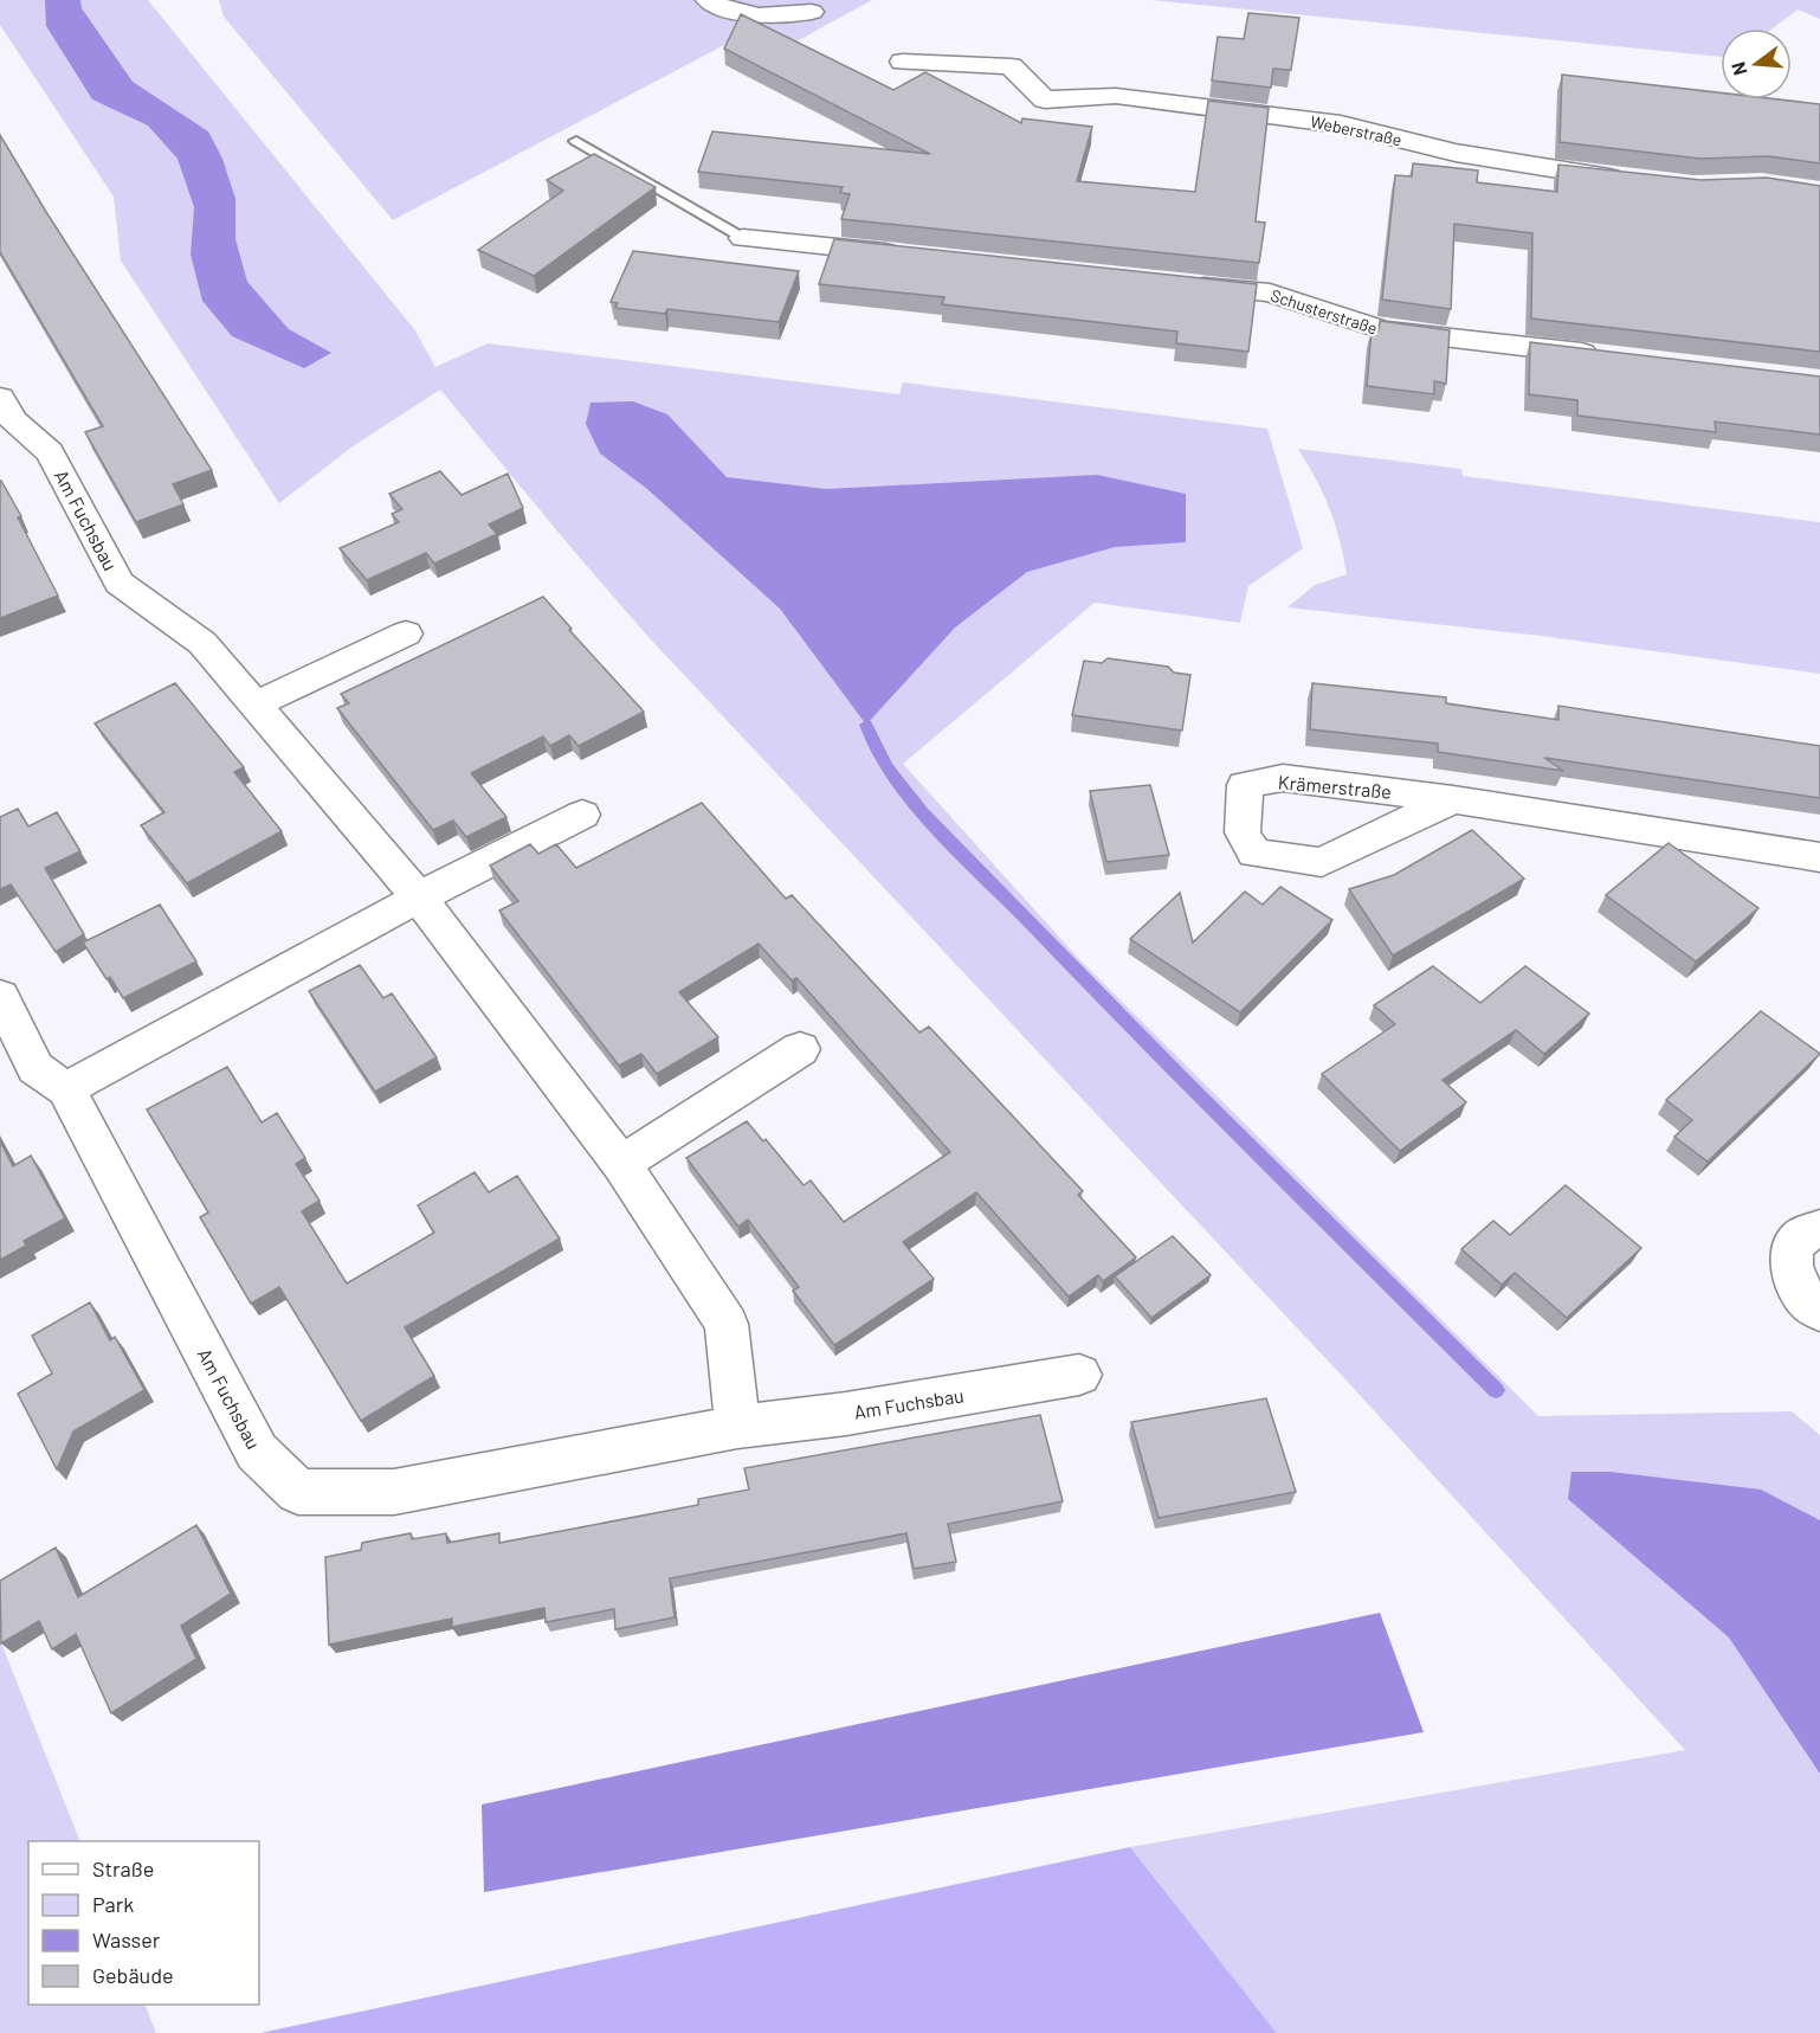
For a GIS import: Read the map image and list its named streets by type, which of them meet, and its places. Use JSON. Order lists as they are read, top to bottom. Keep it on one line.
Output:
{"streets":{"street":["Weberstraße","Schusterstraße","Am Fuchsbau","Krämerstraße"]},"legend":["Straße","Park","Wasser","Gebäude"],"north":"left"}
